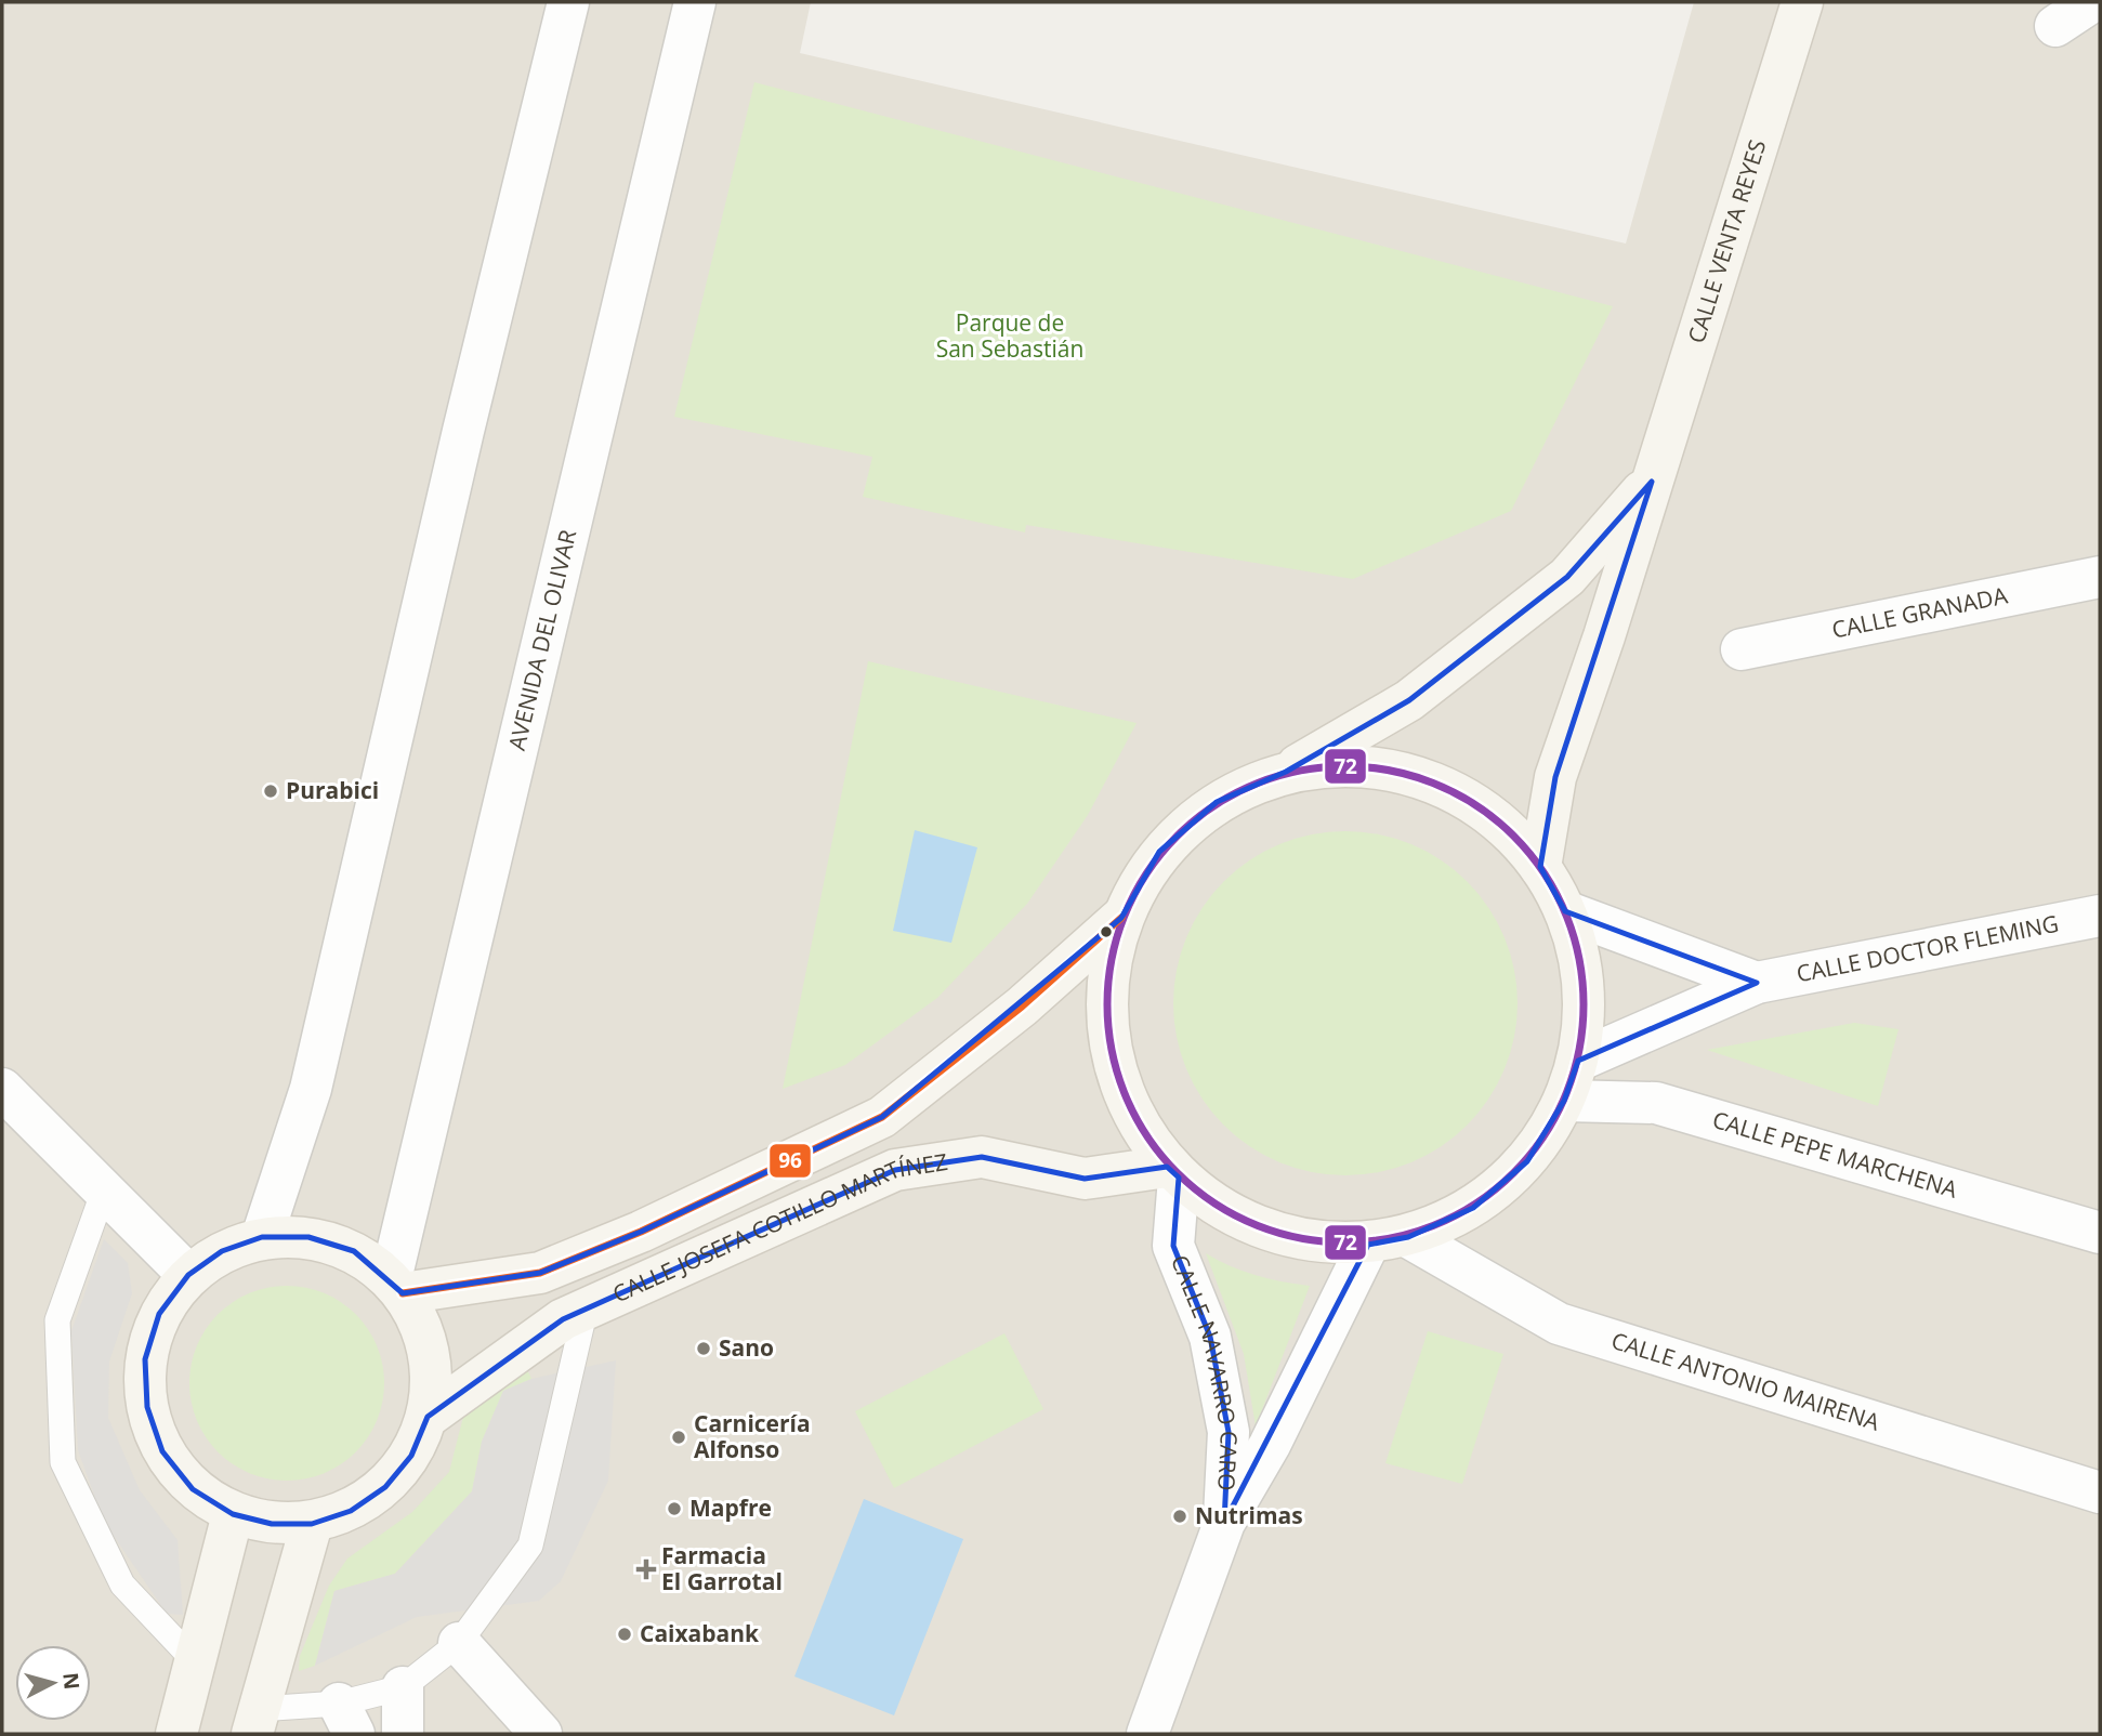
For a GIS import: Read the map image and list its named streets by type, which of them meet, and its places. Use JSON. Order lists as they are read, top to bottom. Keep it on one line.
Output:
{"streets":{"main road":["CALLE VENTA REYES","CALLE JOSEFA COTILLO MARTÍNEZ"],"street":["CALLE GRANADA","AVENIDA DEL OLIVAR","CALLE DOCTOR FLEMING","CALLE PEPE MARCHENA","CALLE NAVARRO CARO","CALLE ANTONIO MAIRENA"]},"crossings":[["CALLE JOSEFA COTILLO MARTÍNEZ","CALLE NAVARRO CARO"]],"parks":["Parque de San Sebastián"],"places":{"other":["Purabici","Sano","Carnicería Alfonso","Mapfre","Nutrimas","Caixabank"],"health":["Farmacia El Garrotal"]},"lines":["transit line 72","transit line 96"],"north":"right"}
